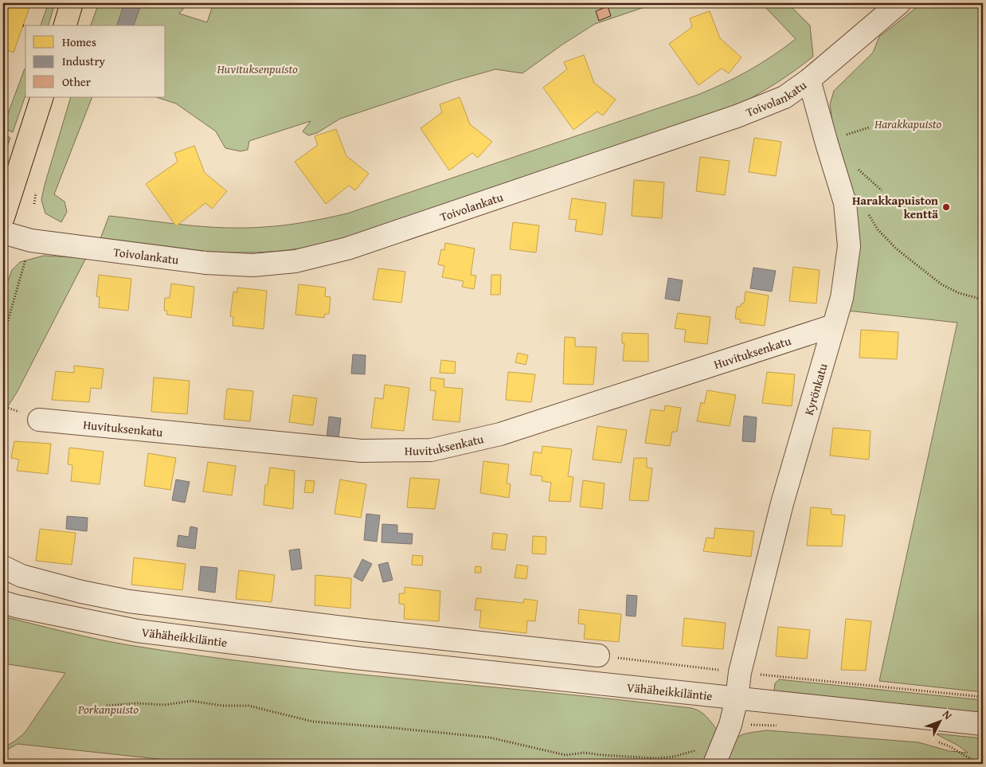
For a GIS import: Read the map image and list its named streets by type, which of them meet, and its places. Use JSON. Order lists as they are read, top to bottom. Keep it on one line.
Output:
{"streets":{"street":["Toivolankatu","Huvituksenkatu","Kyrönkatu","Vähäheikkiläntie"]},"crossings":[["Toivolankatu","Kyrönkatu"],["Huvituksenkatu","Kyrönkatu"],["Kyrönkatu","Vähäheikkiläntie"]],"parks":["Huvituksenpuisto","Harakkapuisto","Porkanpuisto"],"places":["Harakkapuiston kenttä"],"legend":["Homes","Industry","Other"],"north":"top right"}
